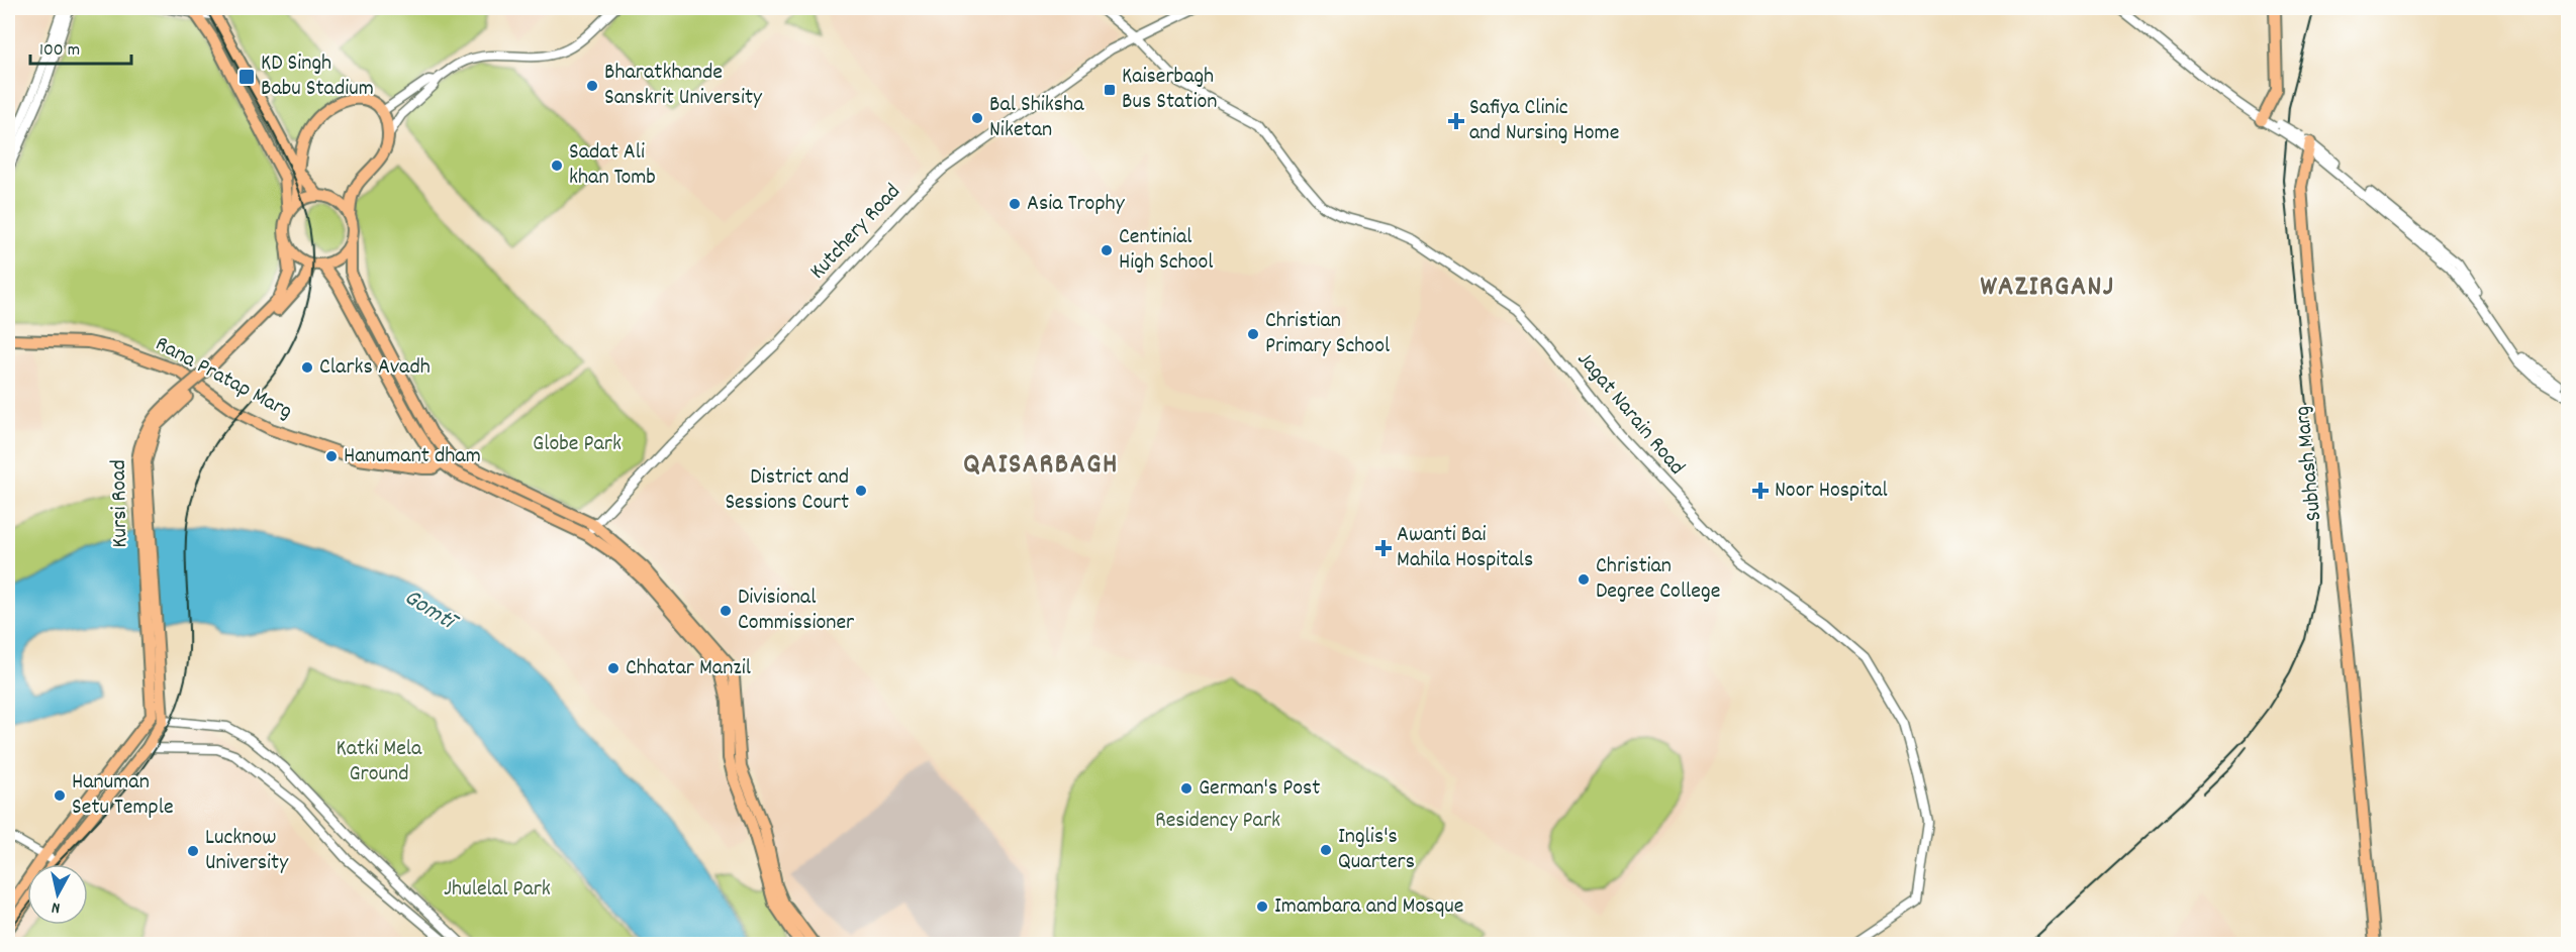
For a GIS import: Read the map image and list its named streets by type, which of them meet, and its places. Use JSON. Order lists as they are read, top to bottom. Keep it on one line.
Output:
{"streets":{"main road":["Rana Pratap Marg","Subhash Marg","Kursi Road"],"street":["Kutchery Road","Jagat Narain Road"]},"crossings":[["Kutchery Road","Jagat Narain Road"]],"districts":["WAZIRGANJ","QAISARBAGH"],"water":["Gomtī"],"parks":["Globe Park","Katki Mela Ground","Residency Park","Jhulelal Park"],"places":{"transit":["KD Singh Babu Stadium","Kaiserbagh Bus Station"],"other":["Bharatkhande Sanskrit University","Bal Shiksha Niketan","Sadat Ali khan Tomb","Asia Trophy","Centinial High School","Christian Primary School","Clarks Avadh","Hanumant dham","District and Sessions Court","Christian Degree College","Divisional Commissioner","Chhatar Manzil","German's Post","Hanuman Setu Temple","Inglis's Quarters","Lucknow University","Imambara and Mosque"],"health":["Safiya Clinic and Nursing Home","Noor Hospital","Awanti Bai Mahila Hospitals"]},"scale_bar":"100 m","north":"bottom"}
